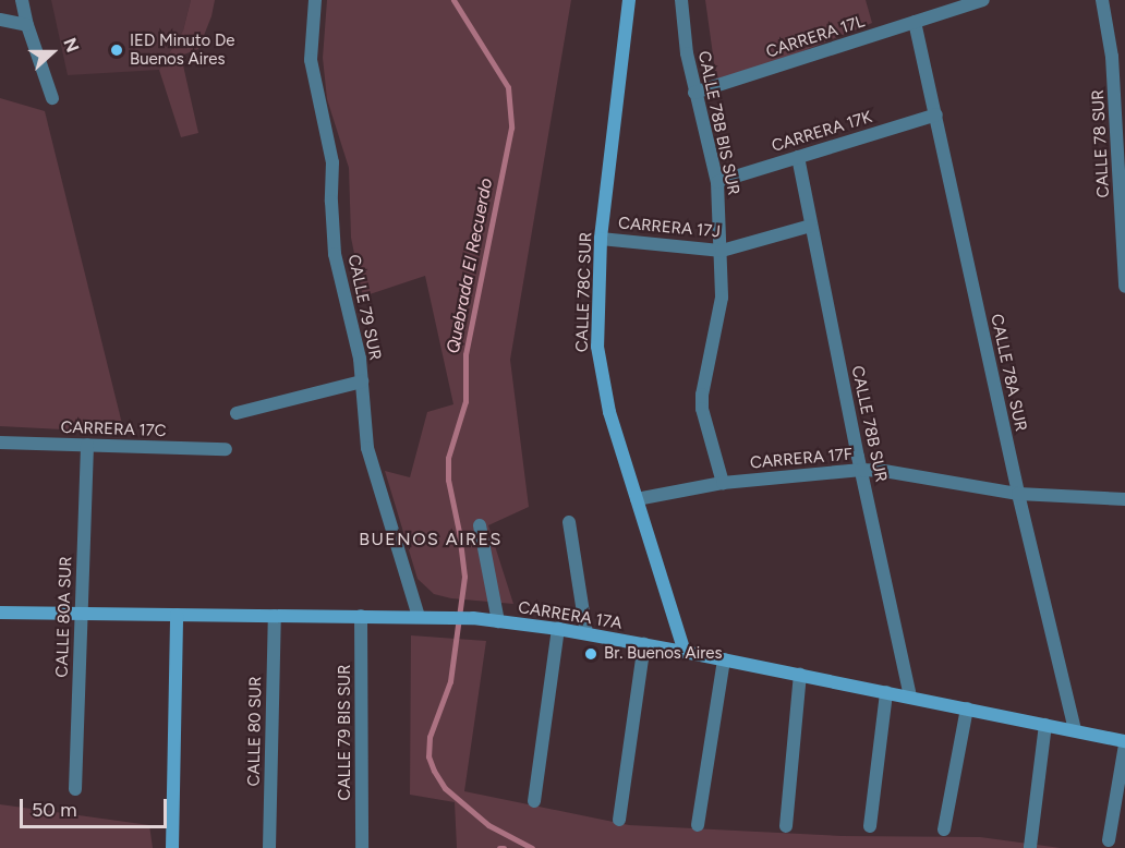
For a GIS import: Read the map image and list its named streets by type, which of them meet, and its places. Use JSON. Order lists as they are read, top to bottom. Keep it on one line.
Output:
{"streets":{"street":["CARRERA 17L","CALLE 78B BIS SUR","CARRERA 17K","CALLE 78 SUR","CARRERA 17J","CALLE 78C SUR","CALLE 79 SUR","CALLE 78A SUR","CALLE 78B SUR","CARRERA 17C","CARRERA 17F","CARRERA 17A","CALLE 80A SUR","CALLE 80 SUR","CALLE 79 BIS SUR"]},"crossings":[["CARRERA 17L","CALLE 78B BIS SUR"],["CARRERA 17L","CALLE 78A SUR"],["CALLE 78B BIS SUR","CARRERA 17K"],["CALLE 78B BIS SUR","CARRERA 17J"],["CALLE 78B BIS SUR","CARRERA 17F"],["CARRERA 17K","CALLE 78A SUR"],["CARRERA 17K","CALLE 78B SUR"],["CARRERA 17J","CALLE 78C SUR"],["CARRERA 17J","CALLE 78B SUR"],["CALLE 78C SUR","CARRERA 17F"],["CALLE 78C SUR","CARRERA 17A"],["CALLE 79 SUR","CARRERA 17A"],["CALLE 78A SUR","CARRERA 17F"],["CALLE 78A SUR","CARRERA 17A"],["CALLE 78B SUR","CARRERA 17F"],["CALLE 78B SUR","CARRERA 17A"],["CARRERA 17C","CALLE 80A SUR"],["CARRERA 17A","CALLE 80A SUR"],["CARRERA 17A","CALLE 80 SUR"],["CARRERA 17A","CALLE 79 BIS SUR"]],"districts":["BUENOS AIRES"],"water":["Quebrada El Recuerdo"],"places":["IED Minuto De Buenos Aires","Br. Buenos Aires"],"scale_bar":"50 m","north":"right"}
